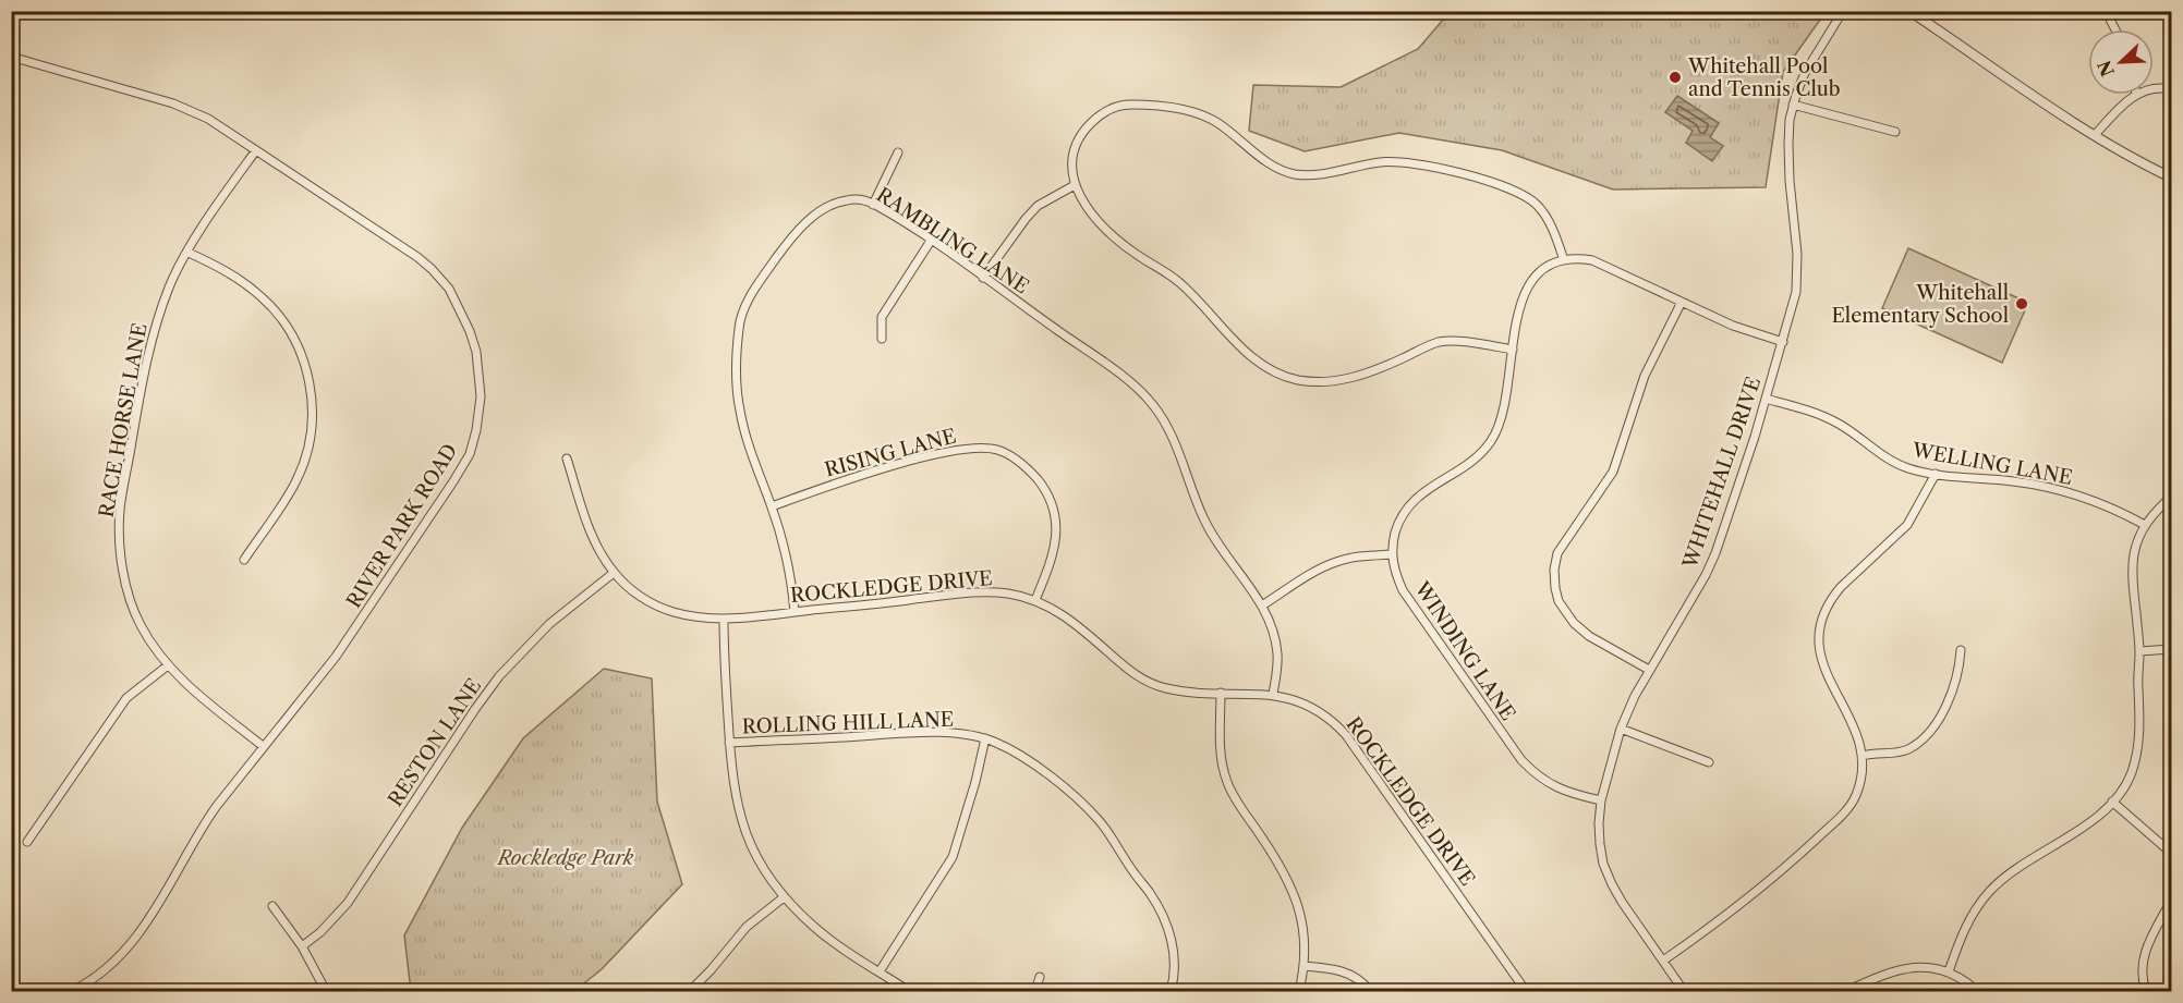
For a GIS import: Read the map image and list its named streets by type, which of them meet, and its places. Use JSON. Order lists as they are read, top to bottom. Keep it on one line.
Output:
{"streets":{"street":["RAMBLING LANE","RACE HORSE LANE","RISING LANE","WELLING LANE","WHITEHALL DRIVE","RIVER PARK ROAD","ROCKLEDGE DRIVE","WINDING LANE","ROLLING HILL LANE","RESTON LANE"]},"crossings":[["RAMBLING LANE","RISING LANE"],["RAMBLING LANE","ROCKLEDGE DRIVE"],["RACE HORSE LANE","RIVER PARK ROAD"],["RISING LANE","ROCKLEDGE DRIVE"],["WELLING LANE","WHITEHALL DRIVE"],["WHITEHALL DRIVE","WINDING LANE"],["ROCKLEDGE DRIVE","RESTON LANE"]],"parks":["Rockledge Park"],"places":["Whitehall Pool and Tennis Club","Whitehall Elementary School"],"north":"bottom left"}
